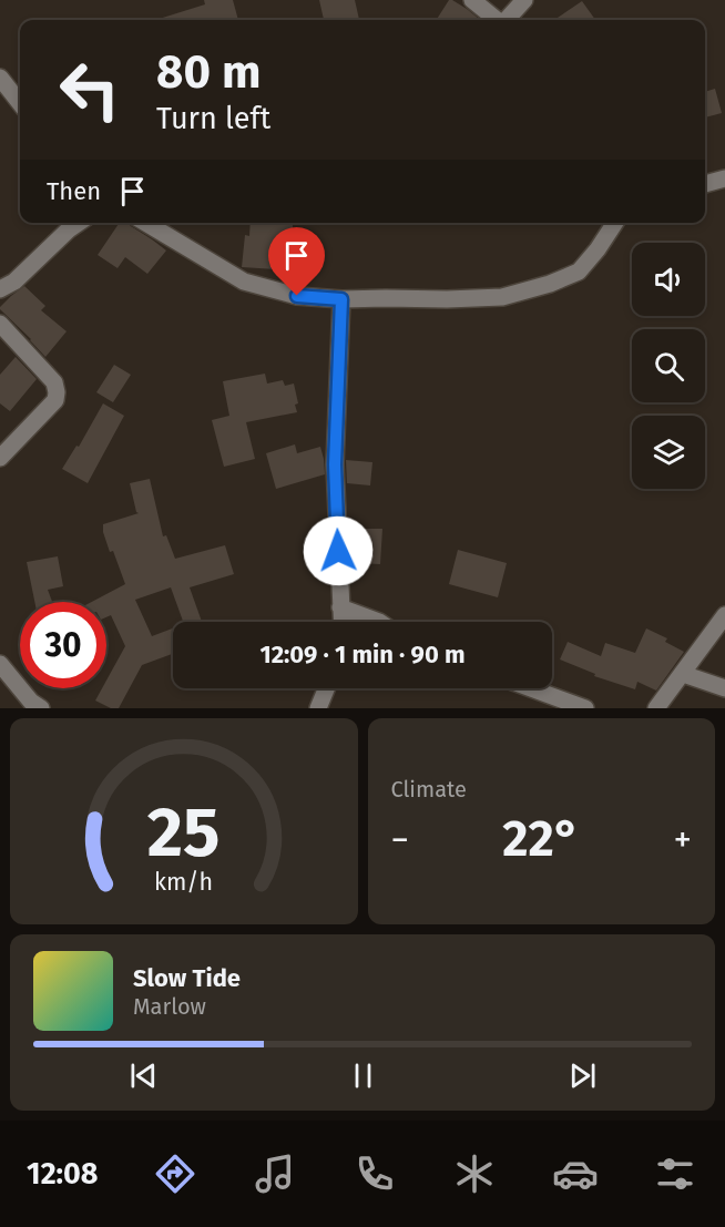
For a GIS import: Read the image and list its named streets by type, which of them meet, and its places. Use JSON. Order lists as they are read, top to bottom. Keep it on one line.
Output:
{"page":{"turn":["80 m","Turn left"],"then":"Then","limit":"30","trip":"12:09 · 1 min · 90 m","tile":"Climate","heat":["−","22°","+"],"song":["Slow Tide","Marlow"],"tabs":"12:08","gauge":["25","km/h"]}}
